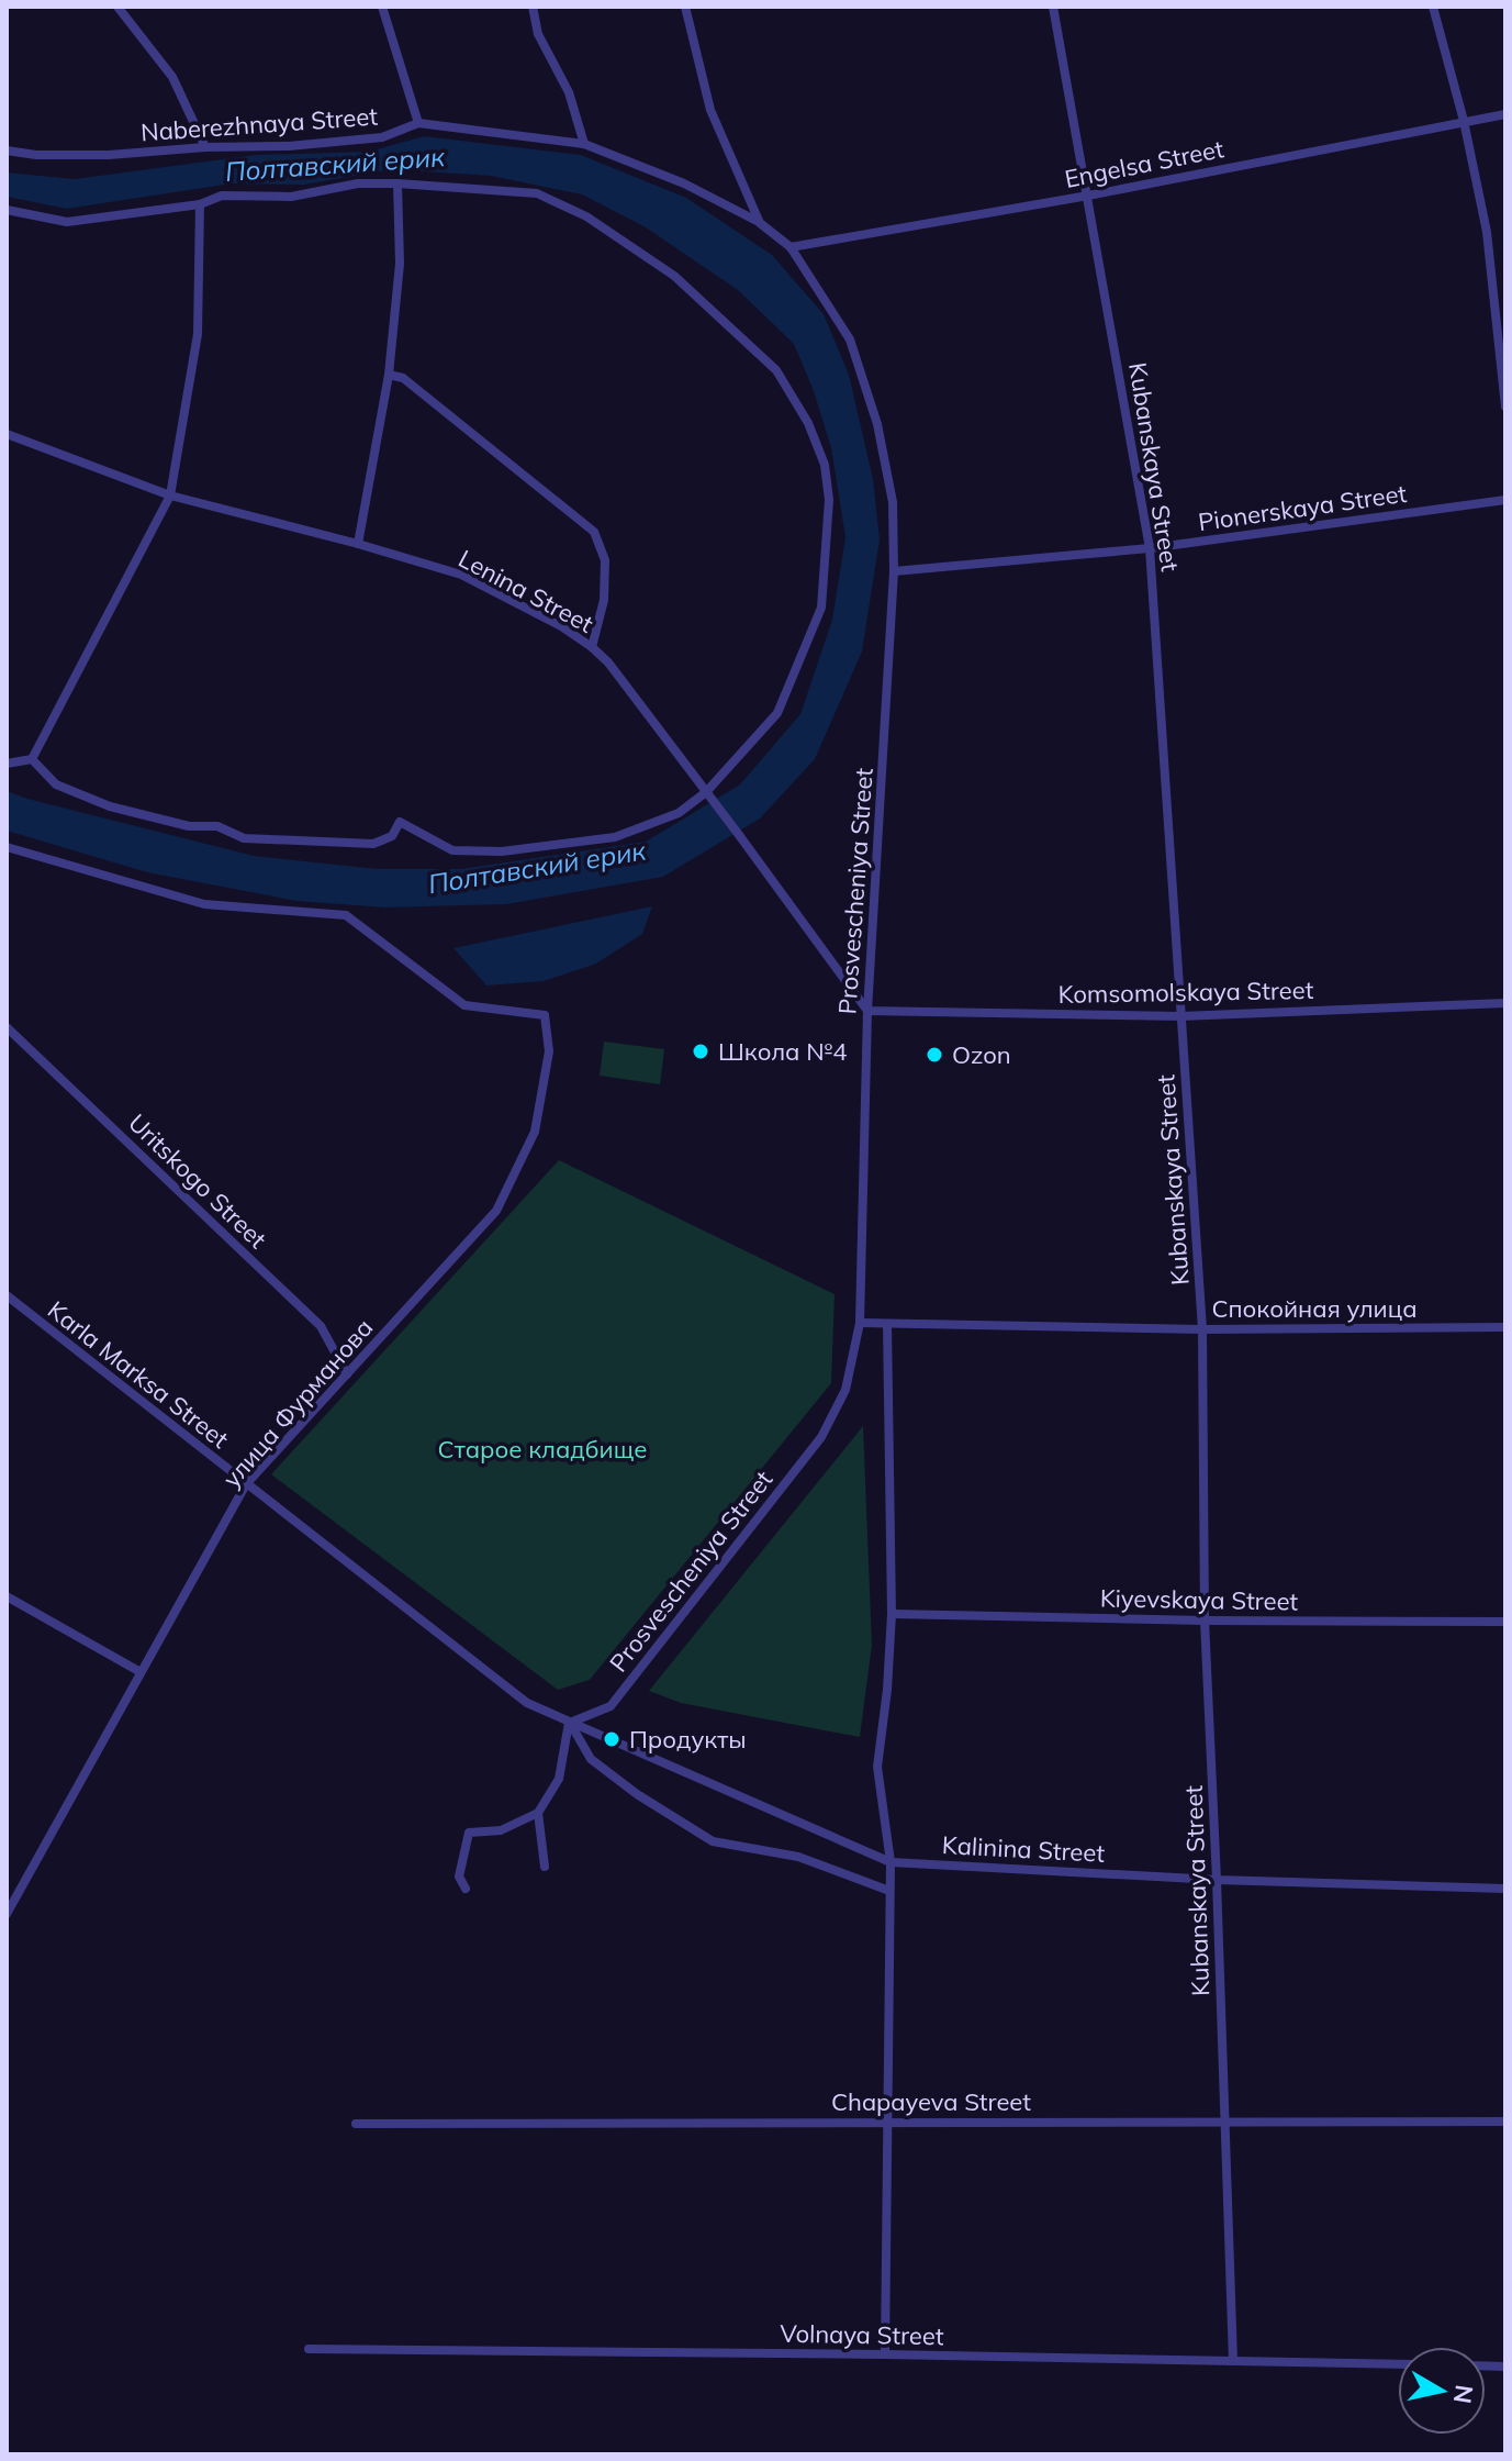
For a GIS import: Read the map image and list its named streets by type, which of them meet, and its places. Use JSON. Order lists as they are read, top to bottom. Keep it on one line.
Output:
{"streets":{"street":["Naberezhnaya Street","Engelsa Street","Kubanskaya Street","Pionerskaya Street","Lenina Street","Prosvescheniya Street","Komsomolskaya Street","Uritskogo Street","Спокойная улица","Karla Marksa Street","улица Фурманова","Kiyevskaya Street","Kalinina Street","Chapayeva Street","Volnaya Street"]},"crossings":[["Naberezhnaya Street","Prosvescheniya Street"],["Engelsa Street","Kubanskaya Street"],["Engelsa Street","Prosvescheniya Street"],["Kubanskaya Street","Pionerskaya Street"],["Kubanskaya Street","Komsomolskaya Street"],["Kubanskaya Street","Спокойная улица"],["Kubanskaya Street","Kiyevskaya Street"],["Kubanskaya Street","Kalinina Street"],["Kubanskaya Street","Chapayeva Street"],["Kubanskaya Street","Volnaya Street"],["Pionerskaya Street","Prosvescheniya Street"],["Lenina Street","Prosvescheniya Street"],["Lenina Street","Komsomolskaya Street"],["Prosvescheniya Street","Komsomolskaya Street"],["Prosvescheniya Street","Спокойная улица"],["Prosvescheniya Street","Karla Marksa Street"],["Prosvescheniya Street","Kalinina Street"],["Uritskogo Street","улица Фурманова"],["Karla Marksa Street","улица Фурманова"],["Karla Marksa Street","Kalinina Street"]],"water":["Полтавский ерик"],"parks":["Старое кладбище"],"places":["Школа №4","Ozon","Продукты"],"north":"right"}
